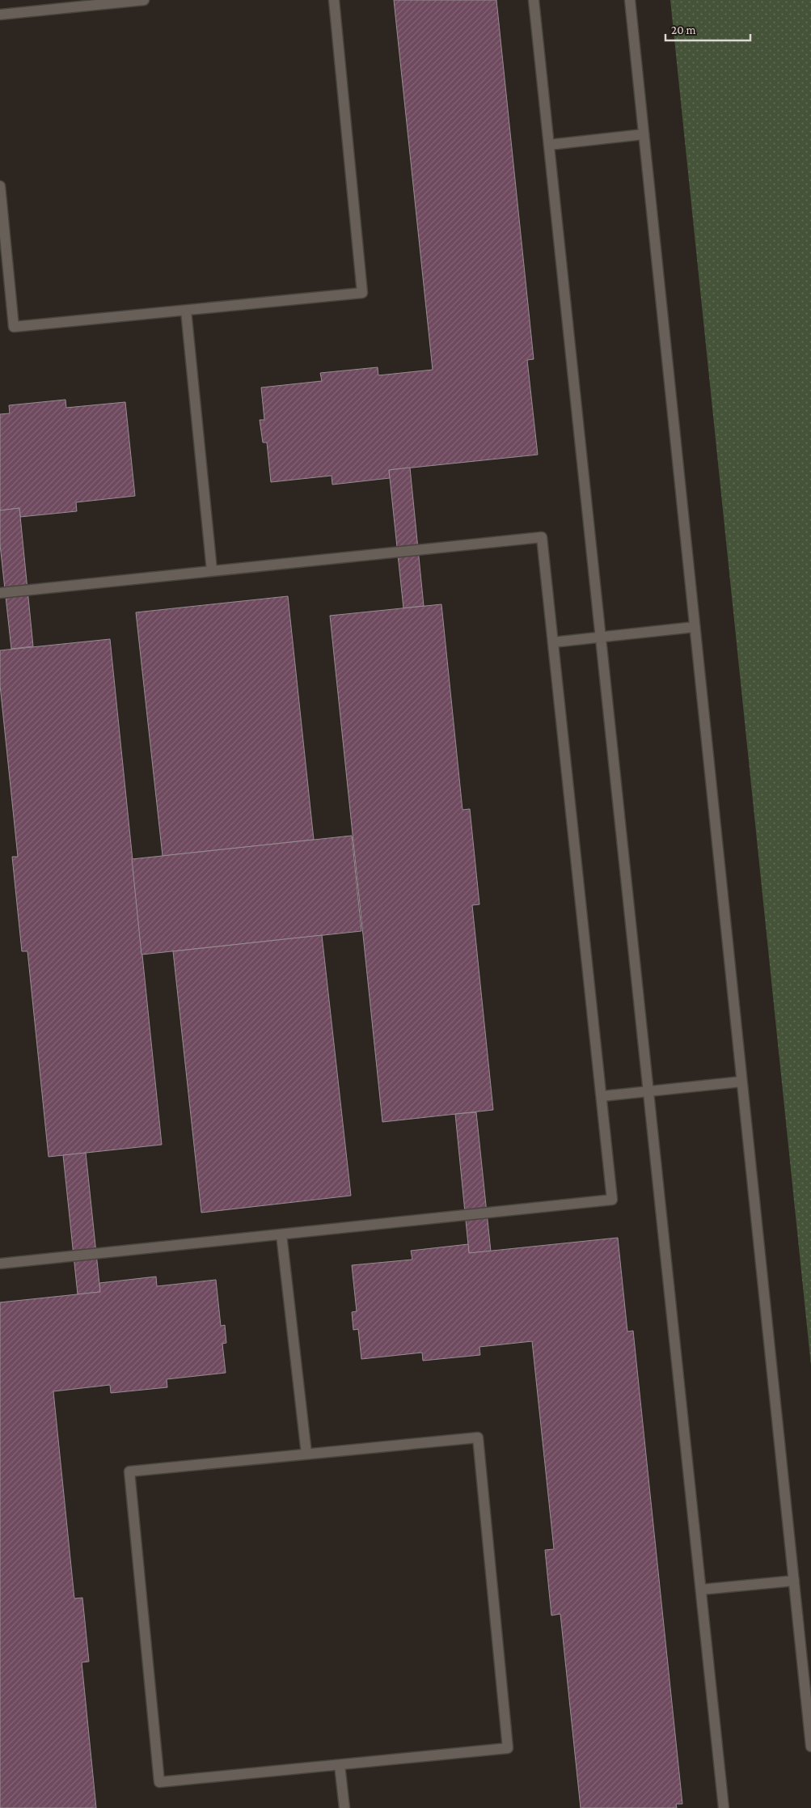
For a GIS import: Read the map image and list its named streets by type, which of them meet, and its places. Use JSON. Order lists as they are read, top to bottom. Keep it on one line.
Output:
{"scale_bar":"20 m"}
